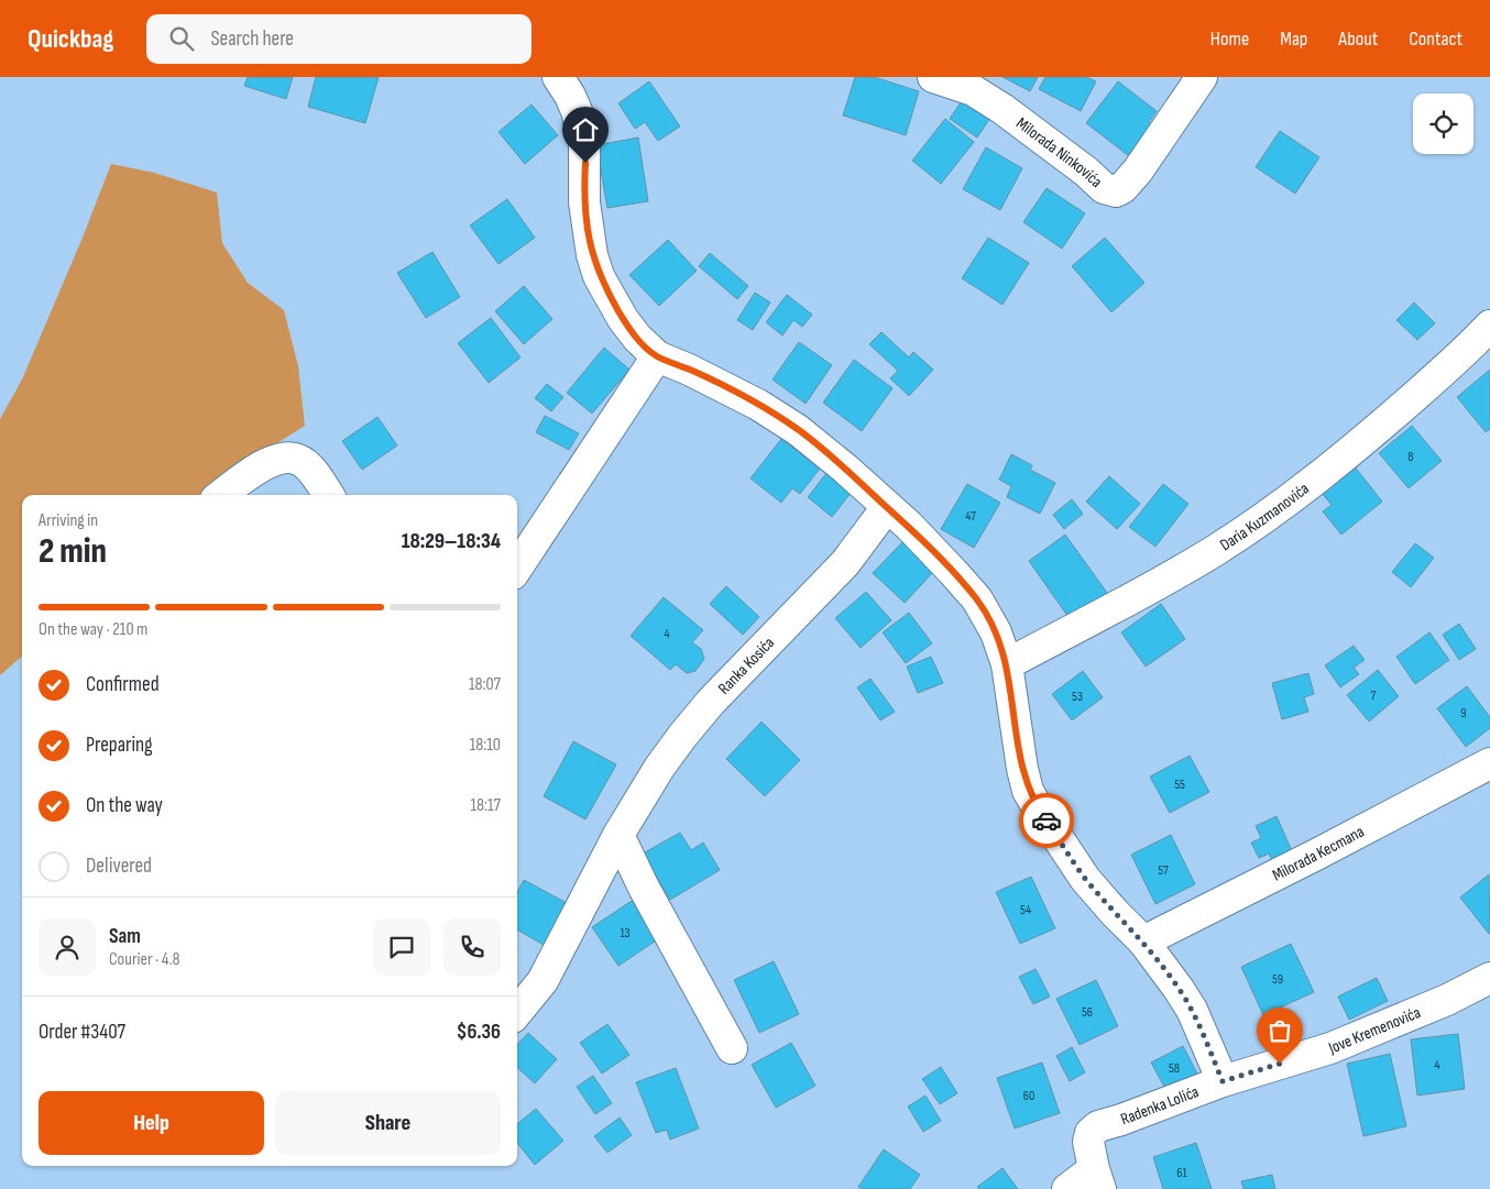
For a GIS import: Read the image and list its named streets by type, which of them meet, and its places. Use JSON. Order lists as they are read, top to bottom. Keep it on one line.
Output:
{"streets":{"street":["Milorada Ninkovića","Daria Kuzmanovića","Ranka Kosića","Milorada Kecmana","Jove Kremenovića","Radenka Lolića"]},"crossings":[["Jove Kremenovića","Radenka Lolića"]],"house_numbers":["8","47","4","7","53","9","55","57","54","13","59","56","4","58","60","61"],"page":{"header":"Quickbag","search":"Search here","nav":["Home","Map","About","Contact"],"heading":["2 min","Arriving in","18:29–18:34"],"panel":["Sam","Courier · 4.8","Order #3407","$6.36"],"bar":"On the way · 210 m","list":[["Confirmed","18:07"],["Preparing","18:10"],["On the way","18:17"],"Delivered"],"buttons":["Help","Share"]}}
